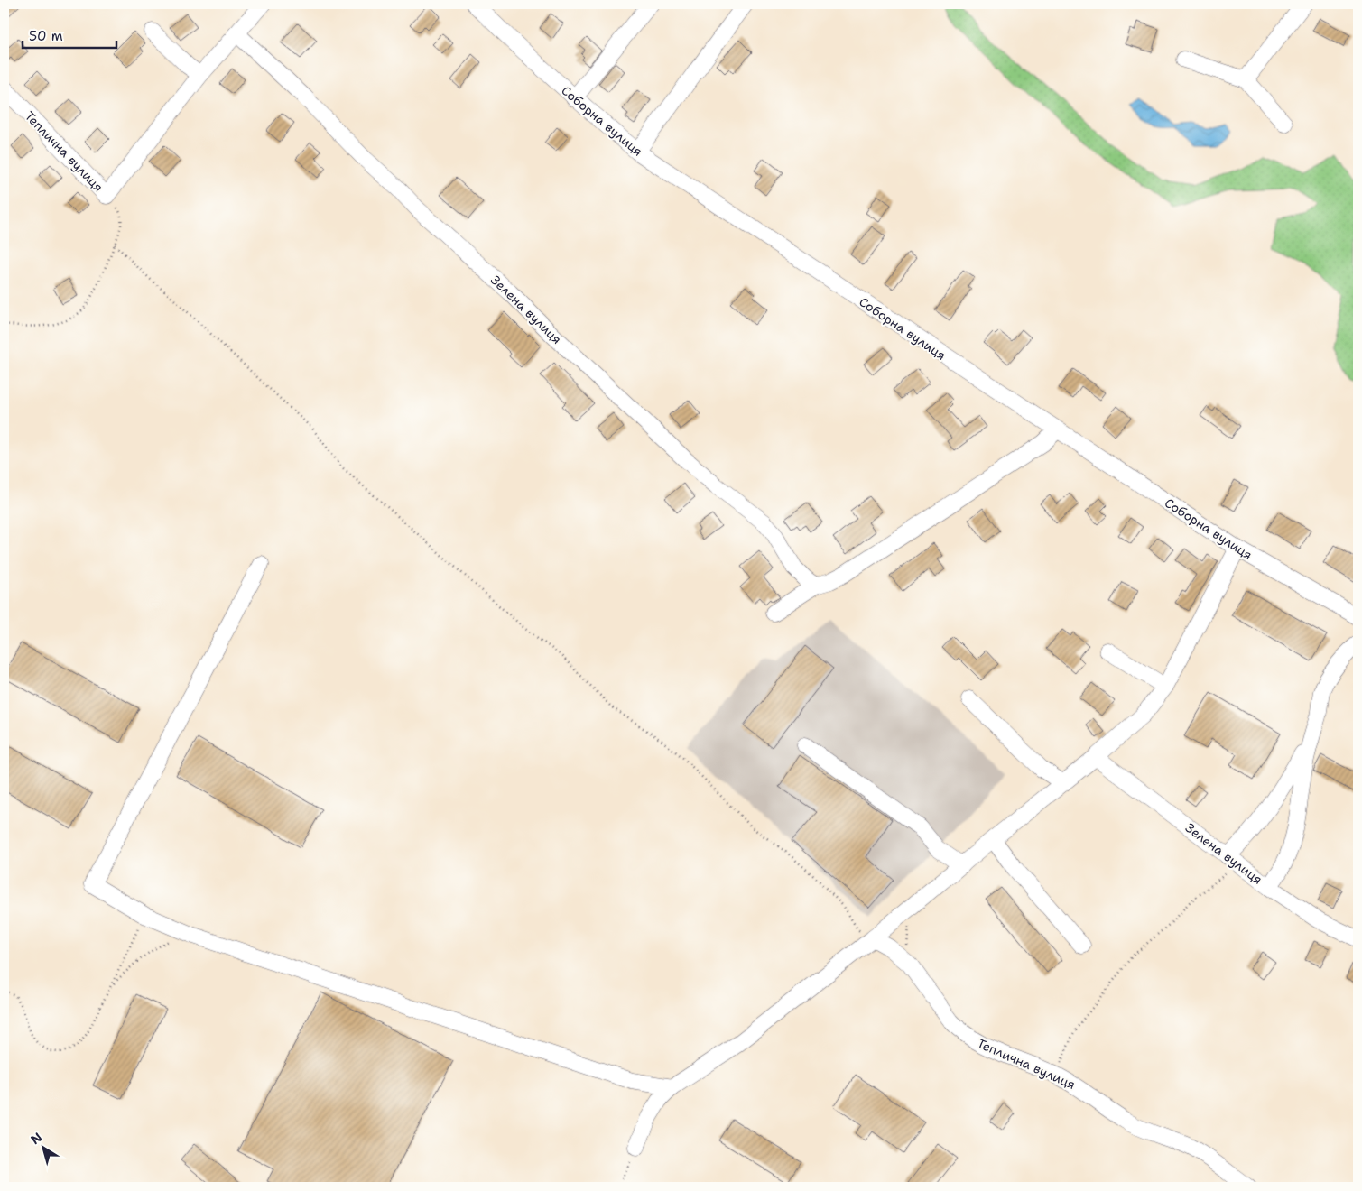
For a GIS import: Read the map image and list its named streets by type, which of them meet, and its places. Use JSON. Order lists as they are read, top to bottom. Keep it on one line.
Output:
{"streets":{"street":["Соборна вулиця","Теплична вулиця","Зелена вулиця"]},"scale_bar":"50 m","north":"top left"}
